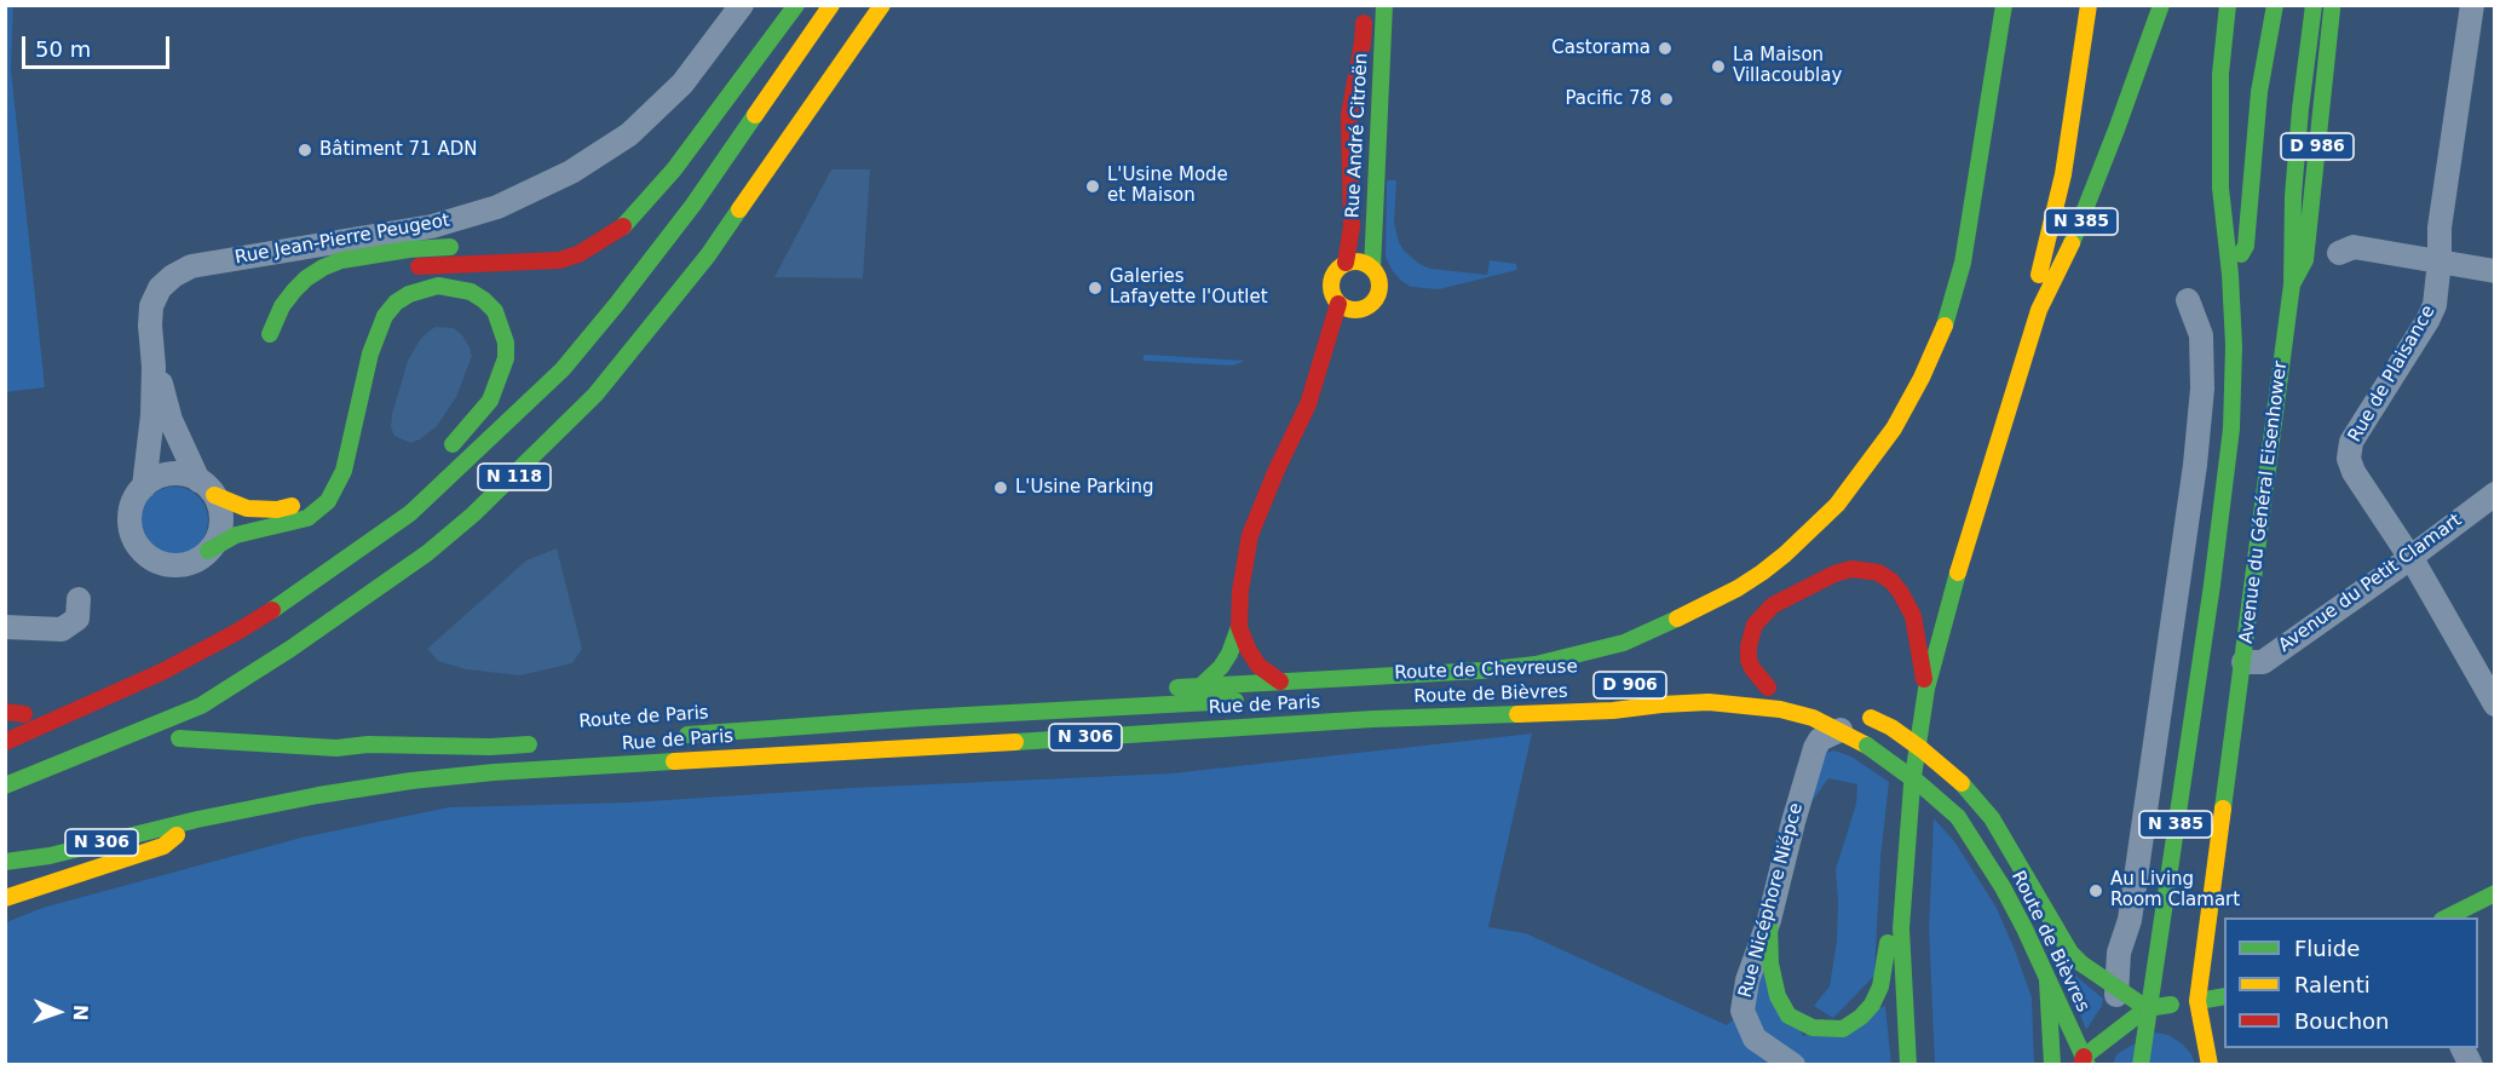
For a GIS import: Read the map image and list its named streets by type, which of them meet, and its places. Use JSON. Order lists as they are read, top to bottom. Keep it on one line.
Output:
{"streets":{"main road":["Rue André Citroën","D 986","N 385","N 118","Avenue du Général Eisenhower","D 906","Route de Bièvres","Rue de Paris","Route de Paris","N 306"],"street":["Rue Jean-Pierre Peugeot","Rue de Plaisance","Avenue du Petit Clamart","Rue Nicéphore Niépce"]},"crossings":[["D 986","Avenue du Général Eisenhower"],["Rue de Plaisance","Avenue du Petit Clamart"],["Avenue du Général Eisenhower","Avenue du Petit Clamart"],["D 906","Route de Bièvres"],["D 906","Rue Nicéphore Niépce"],["Route de Bièvres","Rue de Paris"],["Route de Bièvres","Rue Nicéphore Niépce"],["Rue de Paris","Route de Paris"],["Rue de Paris","N 306"]],"places":["Castorama","La Maison Villacoublay","Pacific 78","Bâtiment 71 ADN","L'Usine Mode et Maison","Galeries Lafayette l'Outlet","L'Usine Parking","Au Living Room Clamart"],"legend":["Fluide","Ralenti","Bouchon"],"scale_bar":"50 m","north":"right"}
